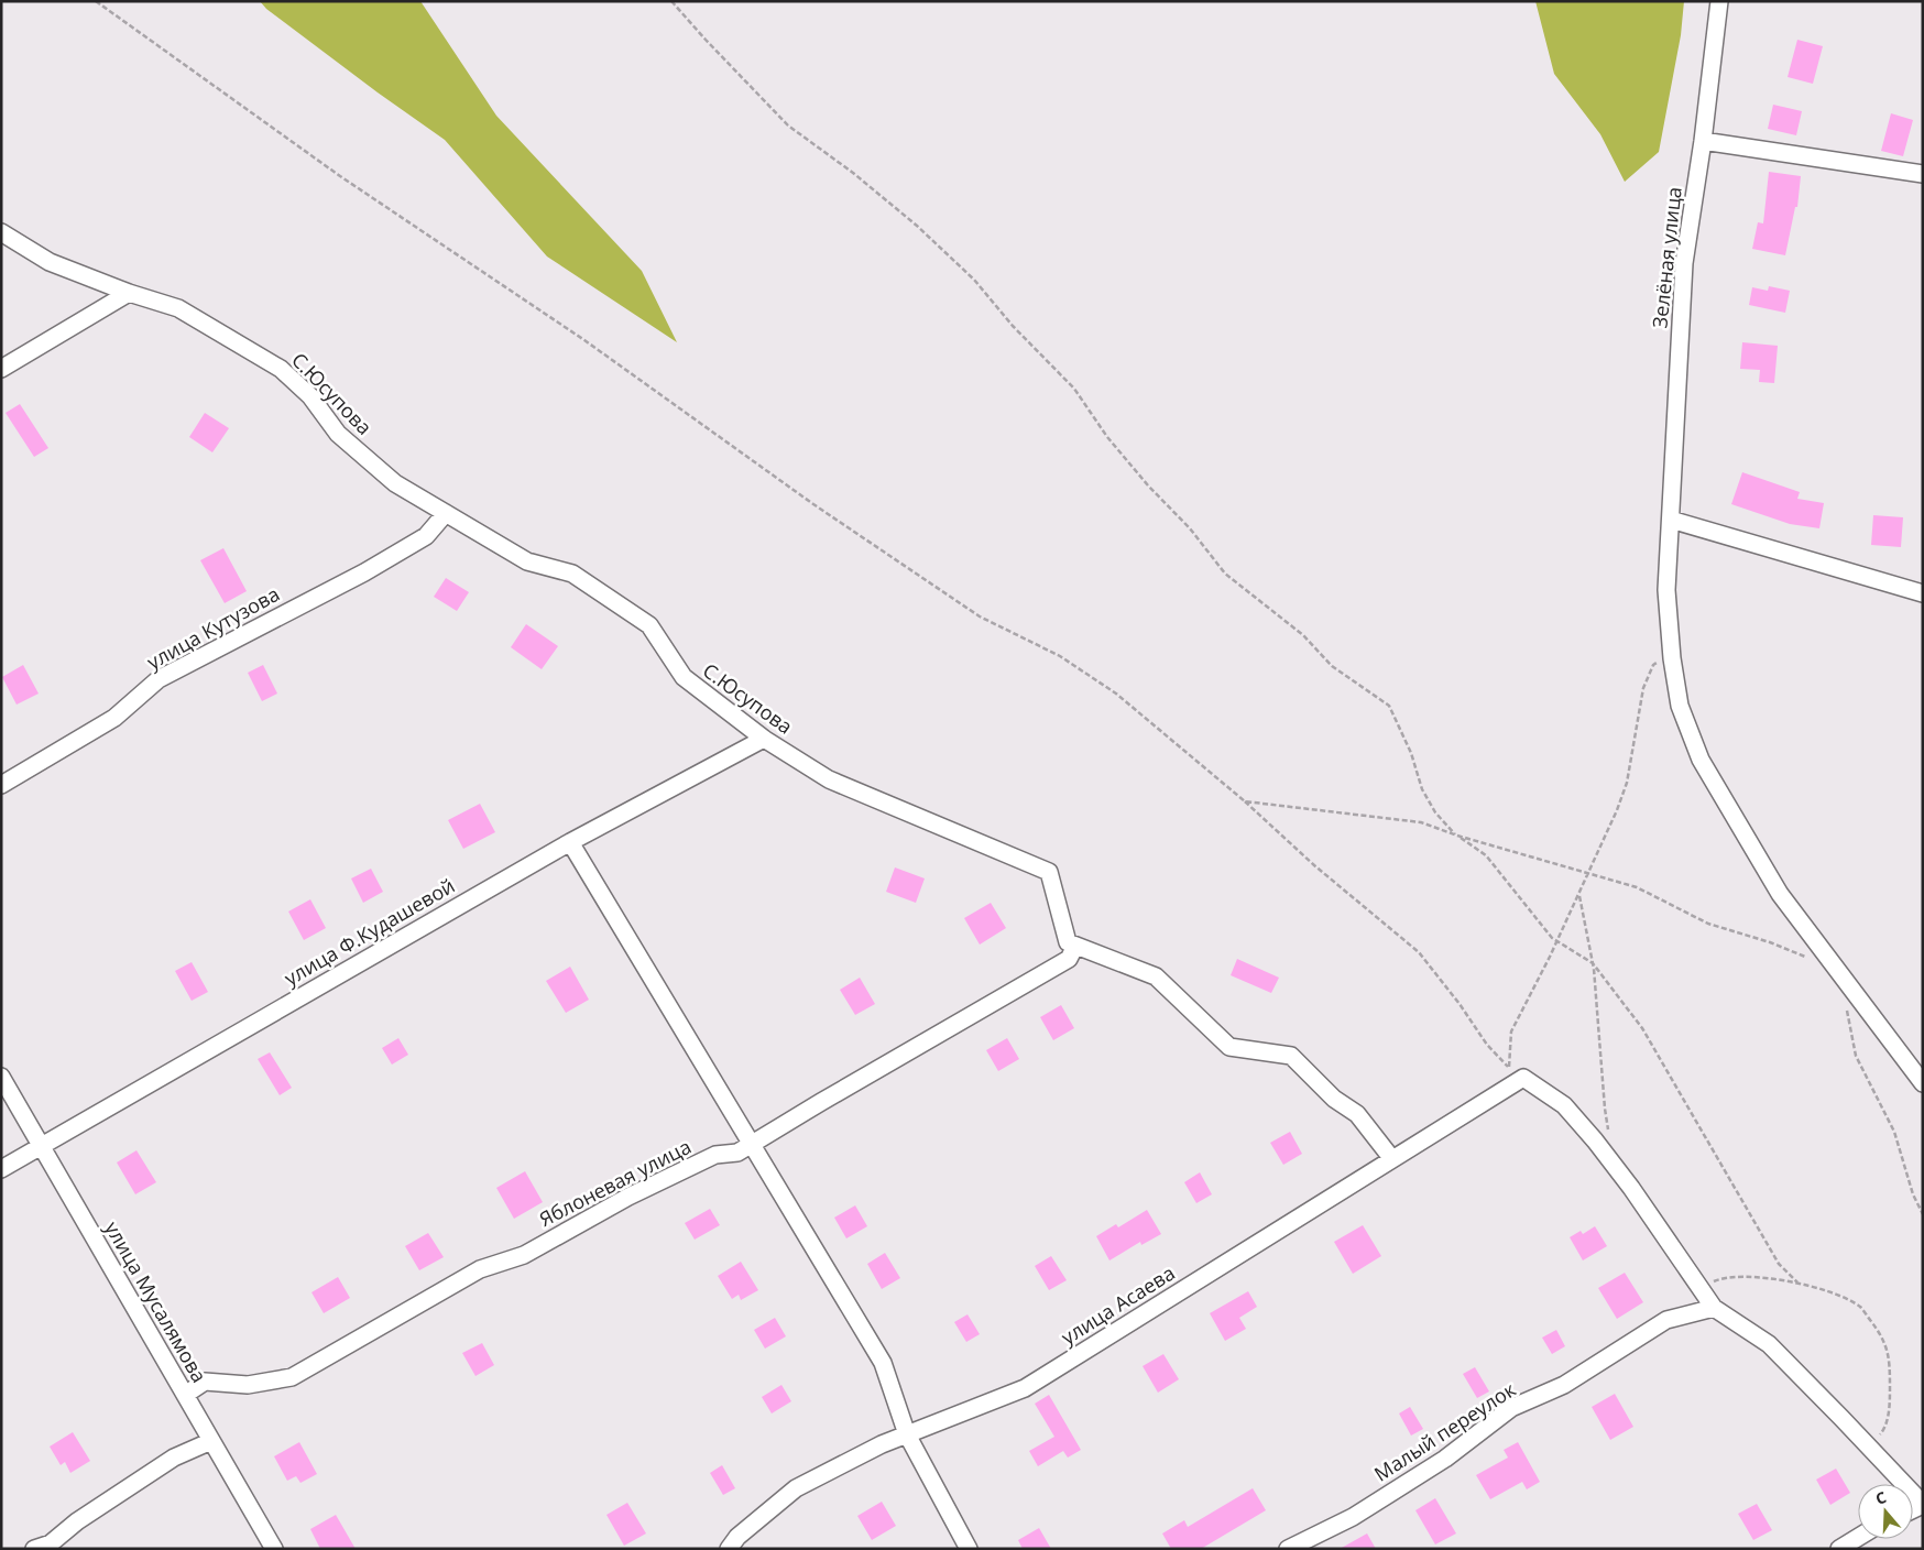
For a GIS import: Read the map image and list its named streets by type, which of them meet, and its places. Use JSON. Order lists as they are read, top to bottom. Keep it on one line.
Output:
{"streets":{"street":["Зелёная улица","С.Юсупова","улица Кутузова","улица Ф.Кудашевой","Яблоневая улица","улица Мусалямова","улица Асаева","Малый переулок"]},"crossings":[["С.Юсупова","улица Кутузова"],["С.Юсупова","улица Ф.Кудашевой"],["С.Юсупова","Яблоневая улица"],["улица Ф.Кудашевой","улица Мусалямова"],["Яблоневая улица","улица Мусалямова"]],"north":"top"}
